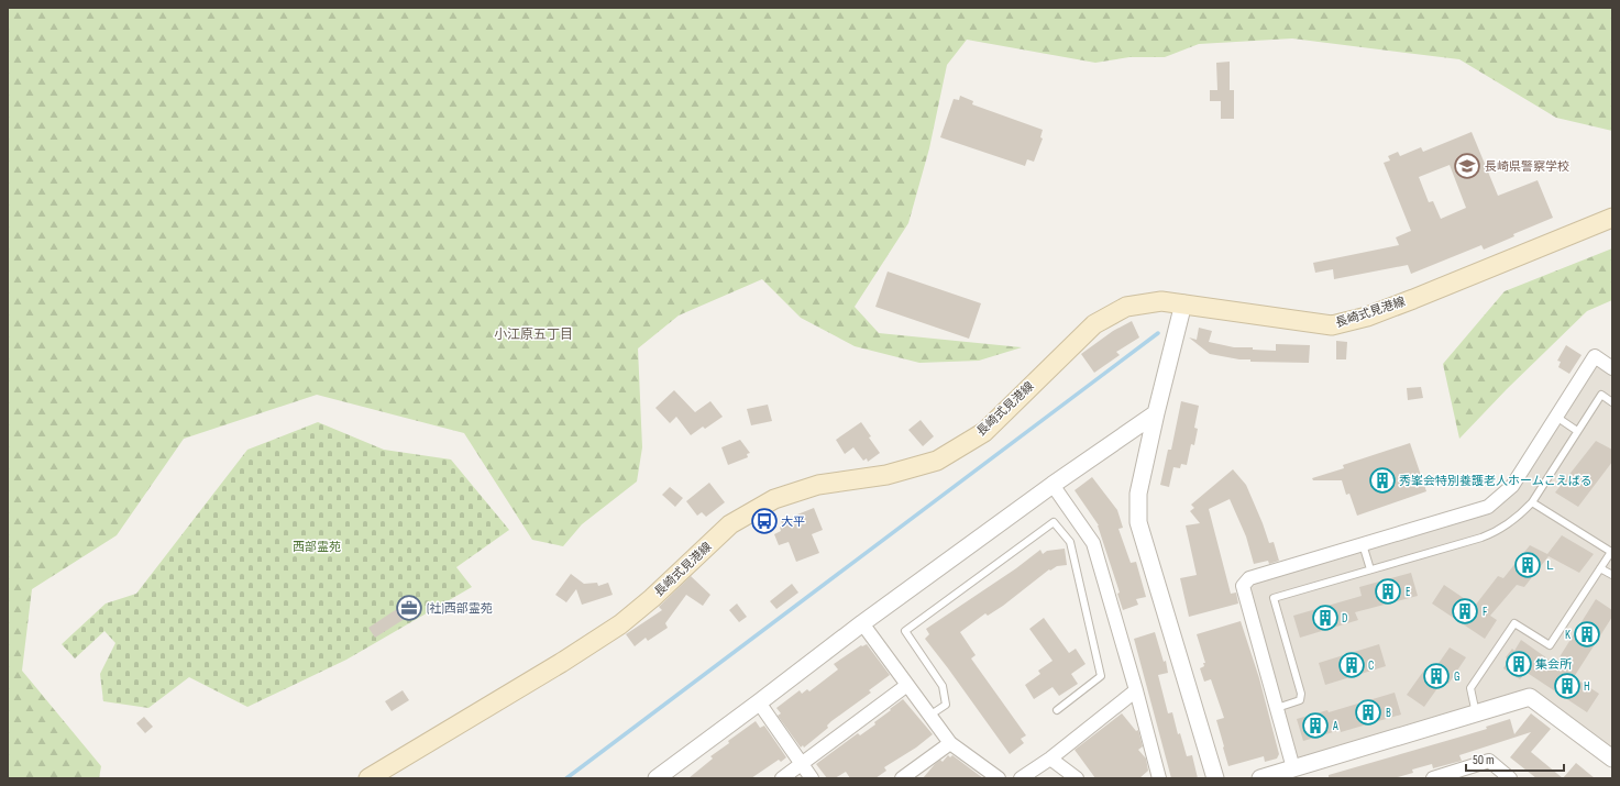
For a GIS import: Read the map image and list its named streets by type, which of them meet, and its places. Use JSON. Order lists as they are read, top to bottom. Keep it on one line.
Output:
{"streets":{"main road":["長崎式見港線"]},"districts":["小江原五丁目"],"parks":["西部霊苑"],"places":{"school or university":["長崎県警察学校"],"building":["秀峯会特別養護老人ホームこえばる","Ｌ","E","F","D","K","集会所","C","G","H","B","A"],"bus stop":["大平"],"office":["(社)西部霊苑"]},"scale_bar":"50 m"}
